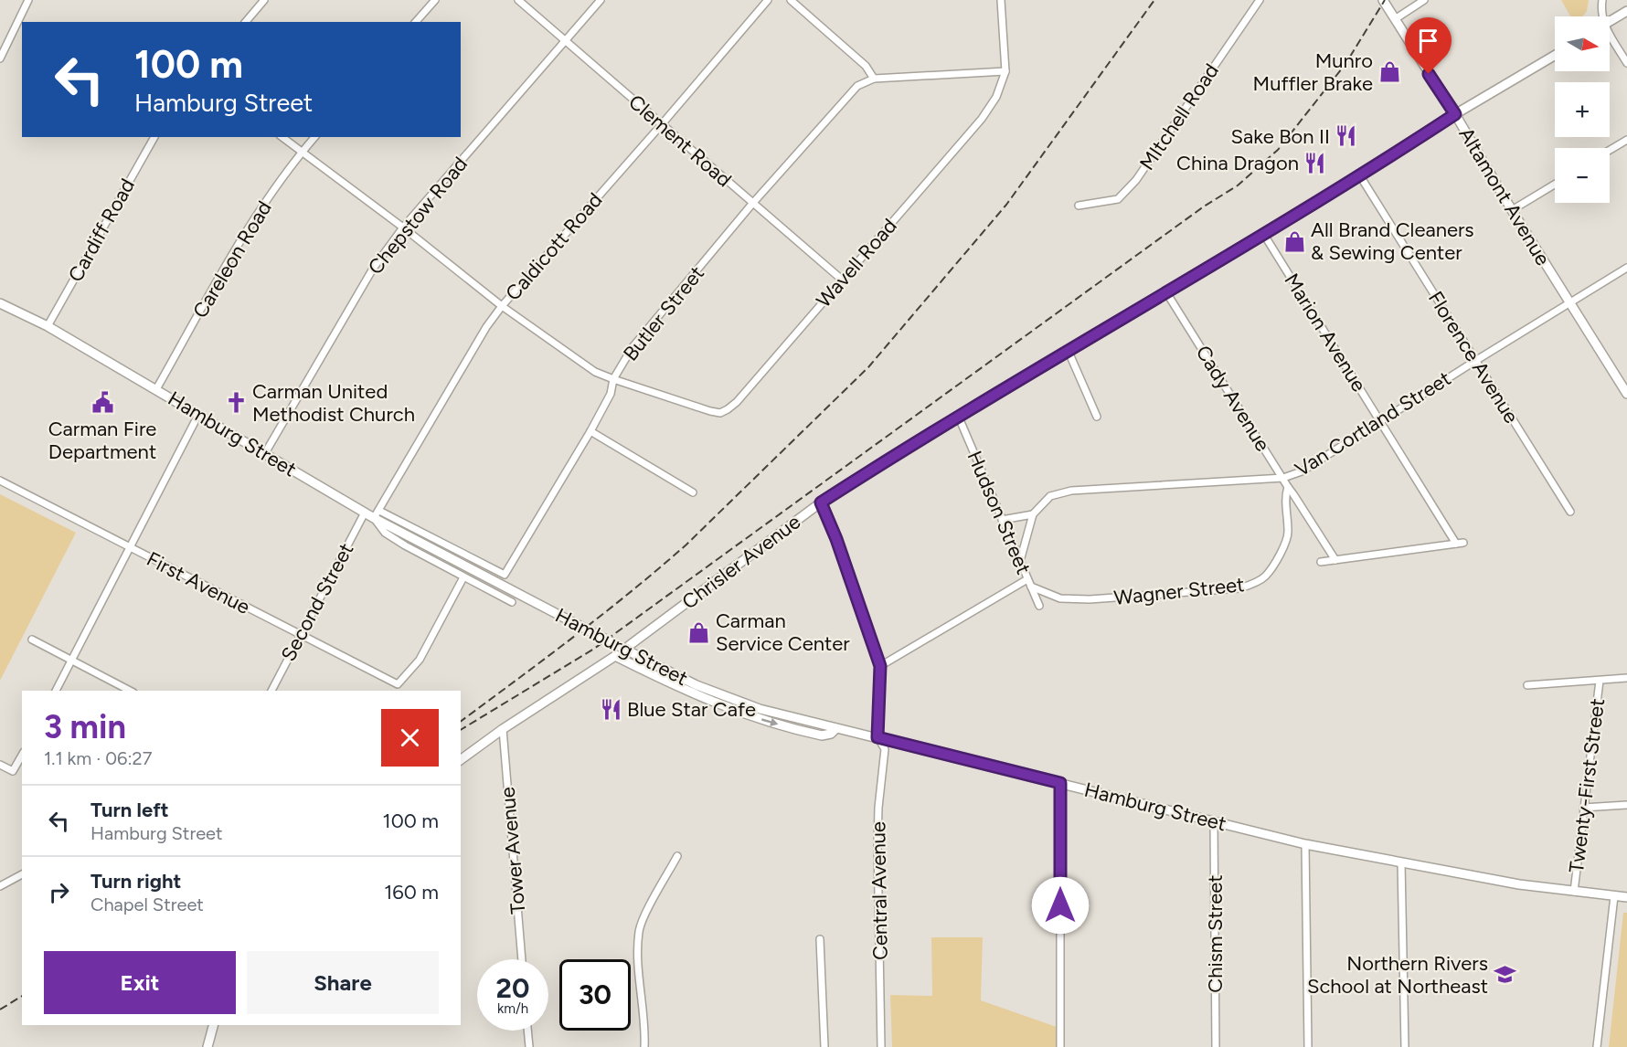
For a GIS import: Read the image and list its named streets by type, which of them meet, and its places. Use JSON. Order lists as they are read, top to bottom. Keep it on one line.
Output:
{"streets":{"main road":["Altamont Avenue","Hamburg Street","Chrisler Avenue"],"street":["MItchell Road","Clement Road","Chepstow Road","Cardiff Road","Caldicott Road","Careleon Road","Wavell Road","Butler Street","Marion Avenue","Florence Avenue","Cady Avenue","Van Cortland Street","Hudson Street","First Avenue","Wagner Street","Second Street","Twenty-First Street","Tower Avenue","Central Avenue","Chism Street"]},"crossings":[["Clement Road","Chepstow Road"],["Clement Road","Caldicott Road"],["Clement Road","Wavell Road"],["Clement Road","Butler Street"],["Altamont Avenue","Van Cortland Street"],["Altamont Avenue","Chrisler Avenue"],["Chepstow Road","Hamburg Street"],["Cardiff Road","Hamburg Street"],["Caldicott Road","Butler Street"],["Caldicott Road","Hamburg Street"],["Careleon Road","Hamburg Street"],["Wavell Road","Butler Street"],["Butler Street","Hamburg Street"],["Marion Avenue","Cady Avenue"],["Marion Avenue","Van Cortland Street"],["Marion Avenue","Chrisler Avenue"],["Florence Avenue","Van Cortland Street"],["Florence Avenue","Chrisler Avenue"],["Cady Avenue","Van Cortland Street"],["Cady Avenue","Chrisler Avenue"],["Cady Avenue","Wagner Street"],["Hamburg Street","Second Street"],["Hamburg Street","Twenty-First Street"],["Hamburg Street","Central Avenue"],["Hamburg Street","Chism Street"],["Hudson Street","Chrisler Avenue"],["Hudson Street","Wagner Street"],["Chrisler Avenue","Tower Avenue"],["First Avenue","Second Street"]],"places":{"shop":["Munro Muffler Brake","All Brand Cleaners & Sewing Center","Carman Service Center"],"restaurant":["Sake Bon II","China Dragon","Blue Star Cafe"],"public building":["Carman Fire Department"],"church":["Carman United Methodist Church"],"school or university":["Northern Rivers School at Northeast"]},"north":"right","page":{"map_buttons":["+","−"],"turn":["100 m","Hamburg Street"],"heading":["3 min","1.1 km · 06:27"],"list":[{"name":"Turn left","note":"Hamburg Street","value":"100 m"},{"name":"Turn right","note":"Chapel Street","value":"160 m"}],"buttons":["Exit","Share"],"speed":"20 km/h","limit":"30"}}
